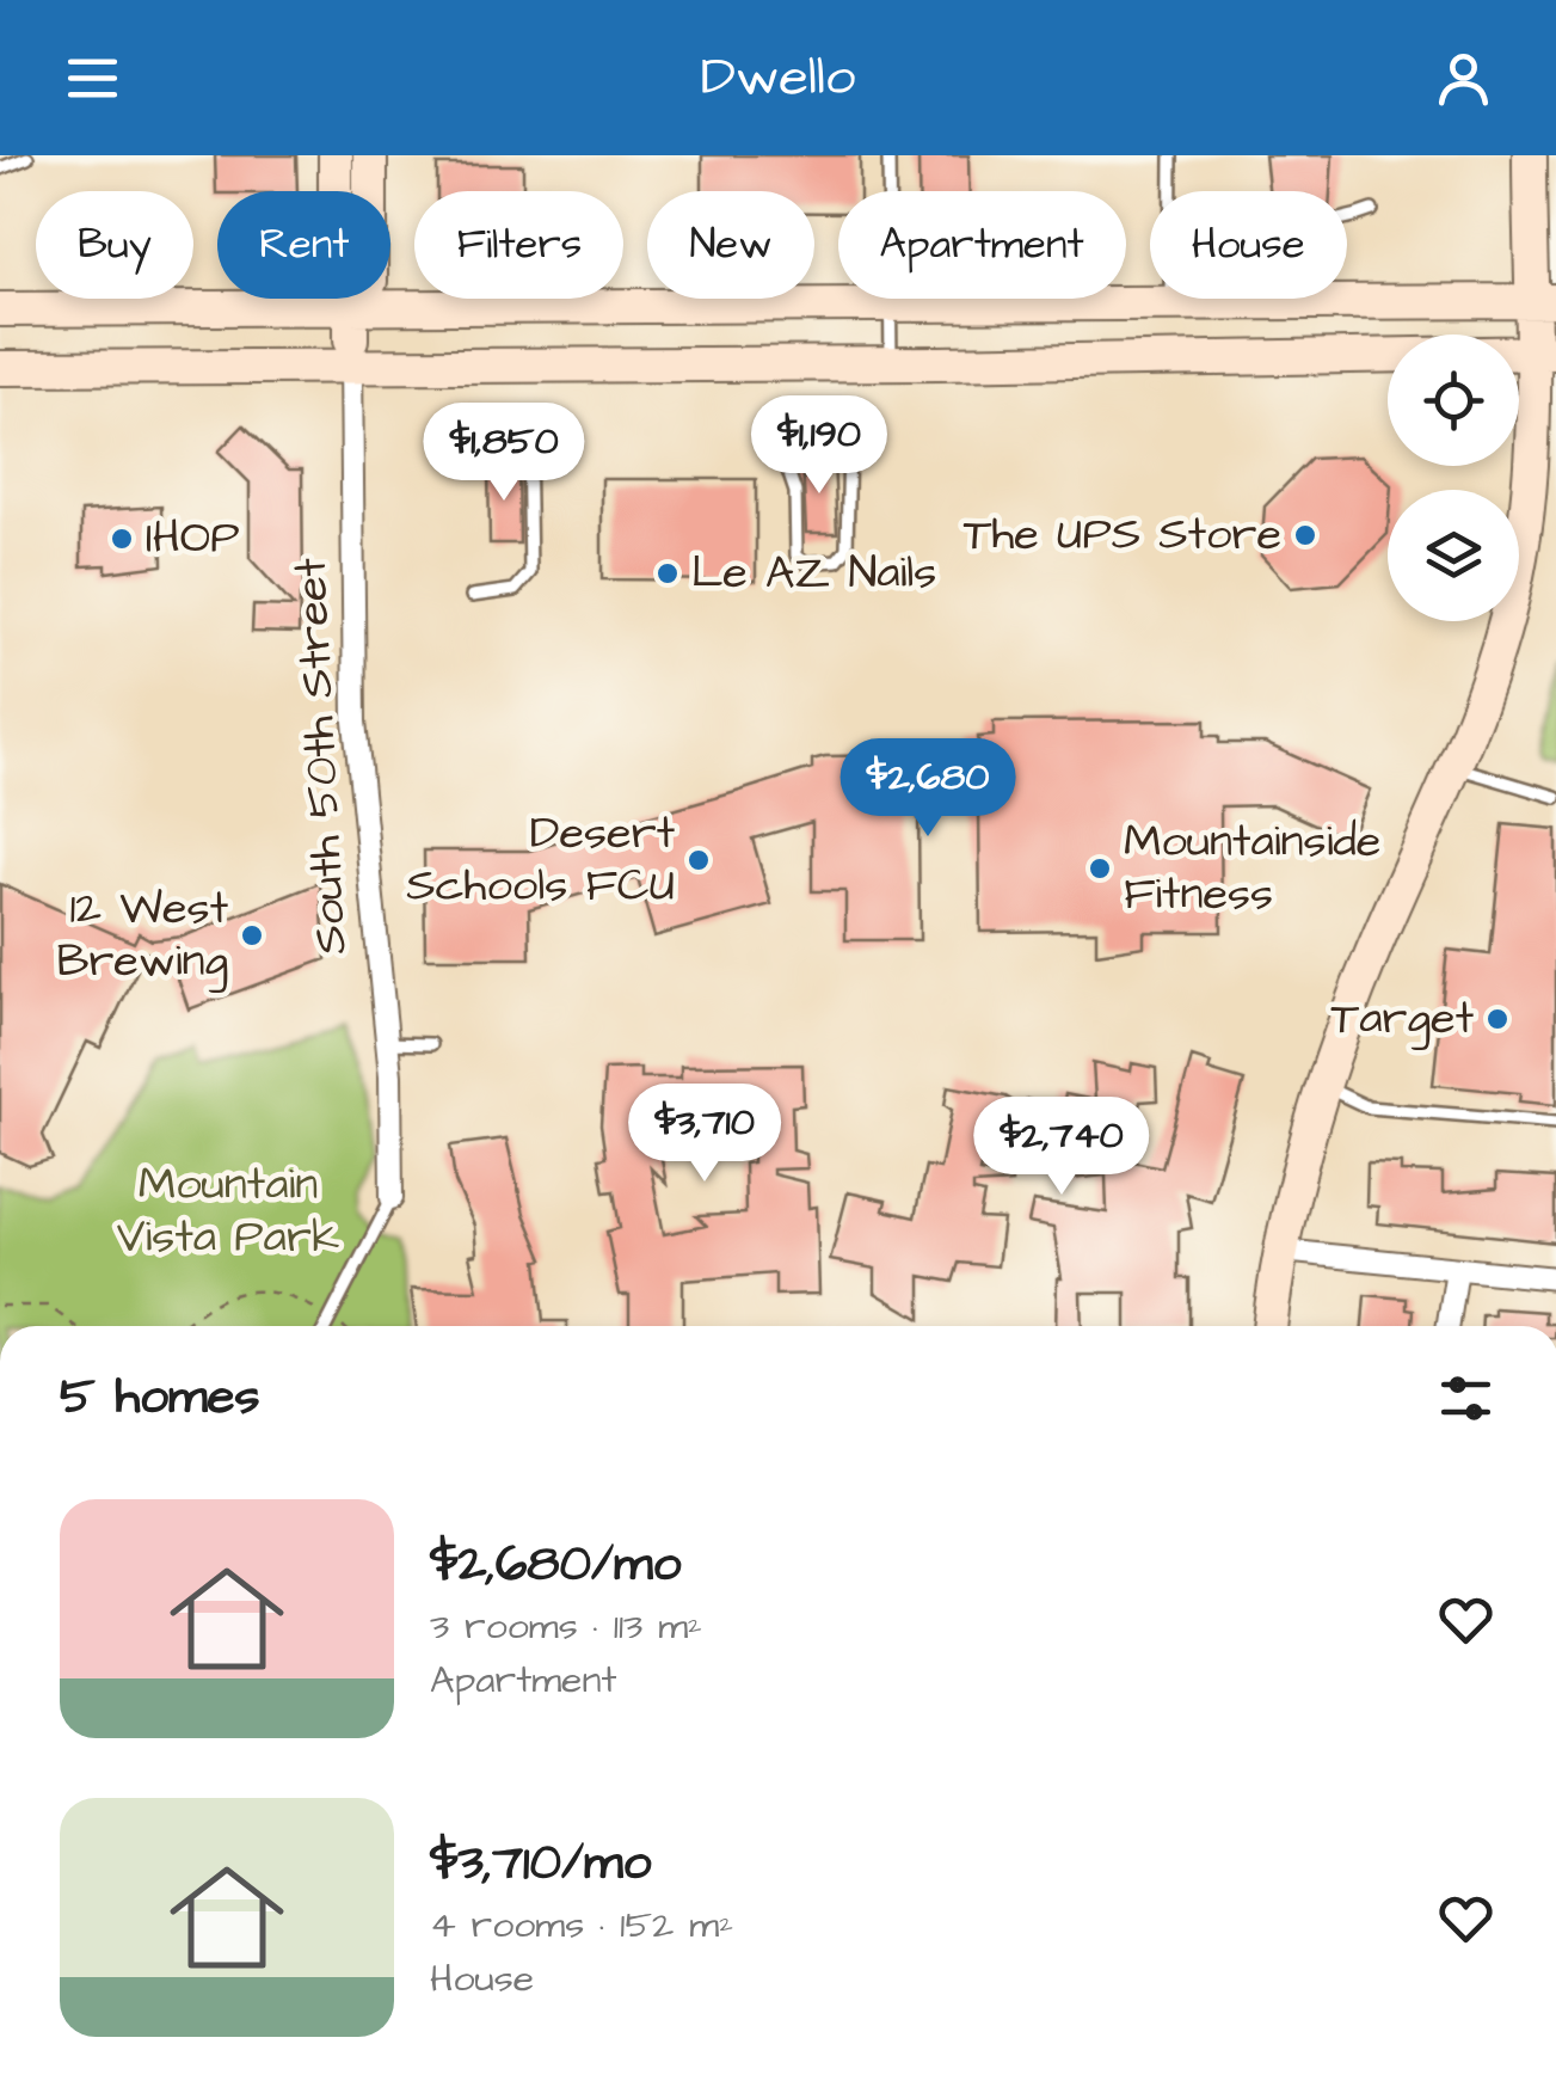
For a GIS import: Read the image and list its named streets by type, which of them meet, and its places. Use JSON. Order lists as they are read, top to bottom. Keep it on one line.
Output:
{"streets":{"main road":["South 50th Street"]},"parks":["Mountain Vista Park"],"places":["The UPS Store","IHOP","Le AZ Nails","Desert Schools FCU","Mountainside Fitness","12 West Brewing","Target"],"page":{"header":"Dwello","chip":["Buy","Rent","Filters","New","Apartment","House"],"price":["$1,190","$1,850","$2,680","$3,710","$2,740"],"heading":"5 homes","list":[{"name":"$2,680/mo","note":"3 rooms · 113 m² · Apartment"},{"name":"$3,710/mo","note":"4 rooms · 152 m² · House"}]}}
